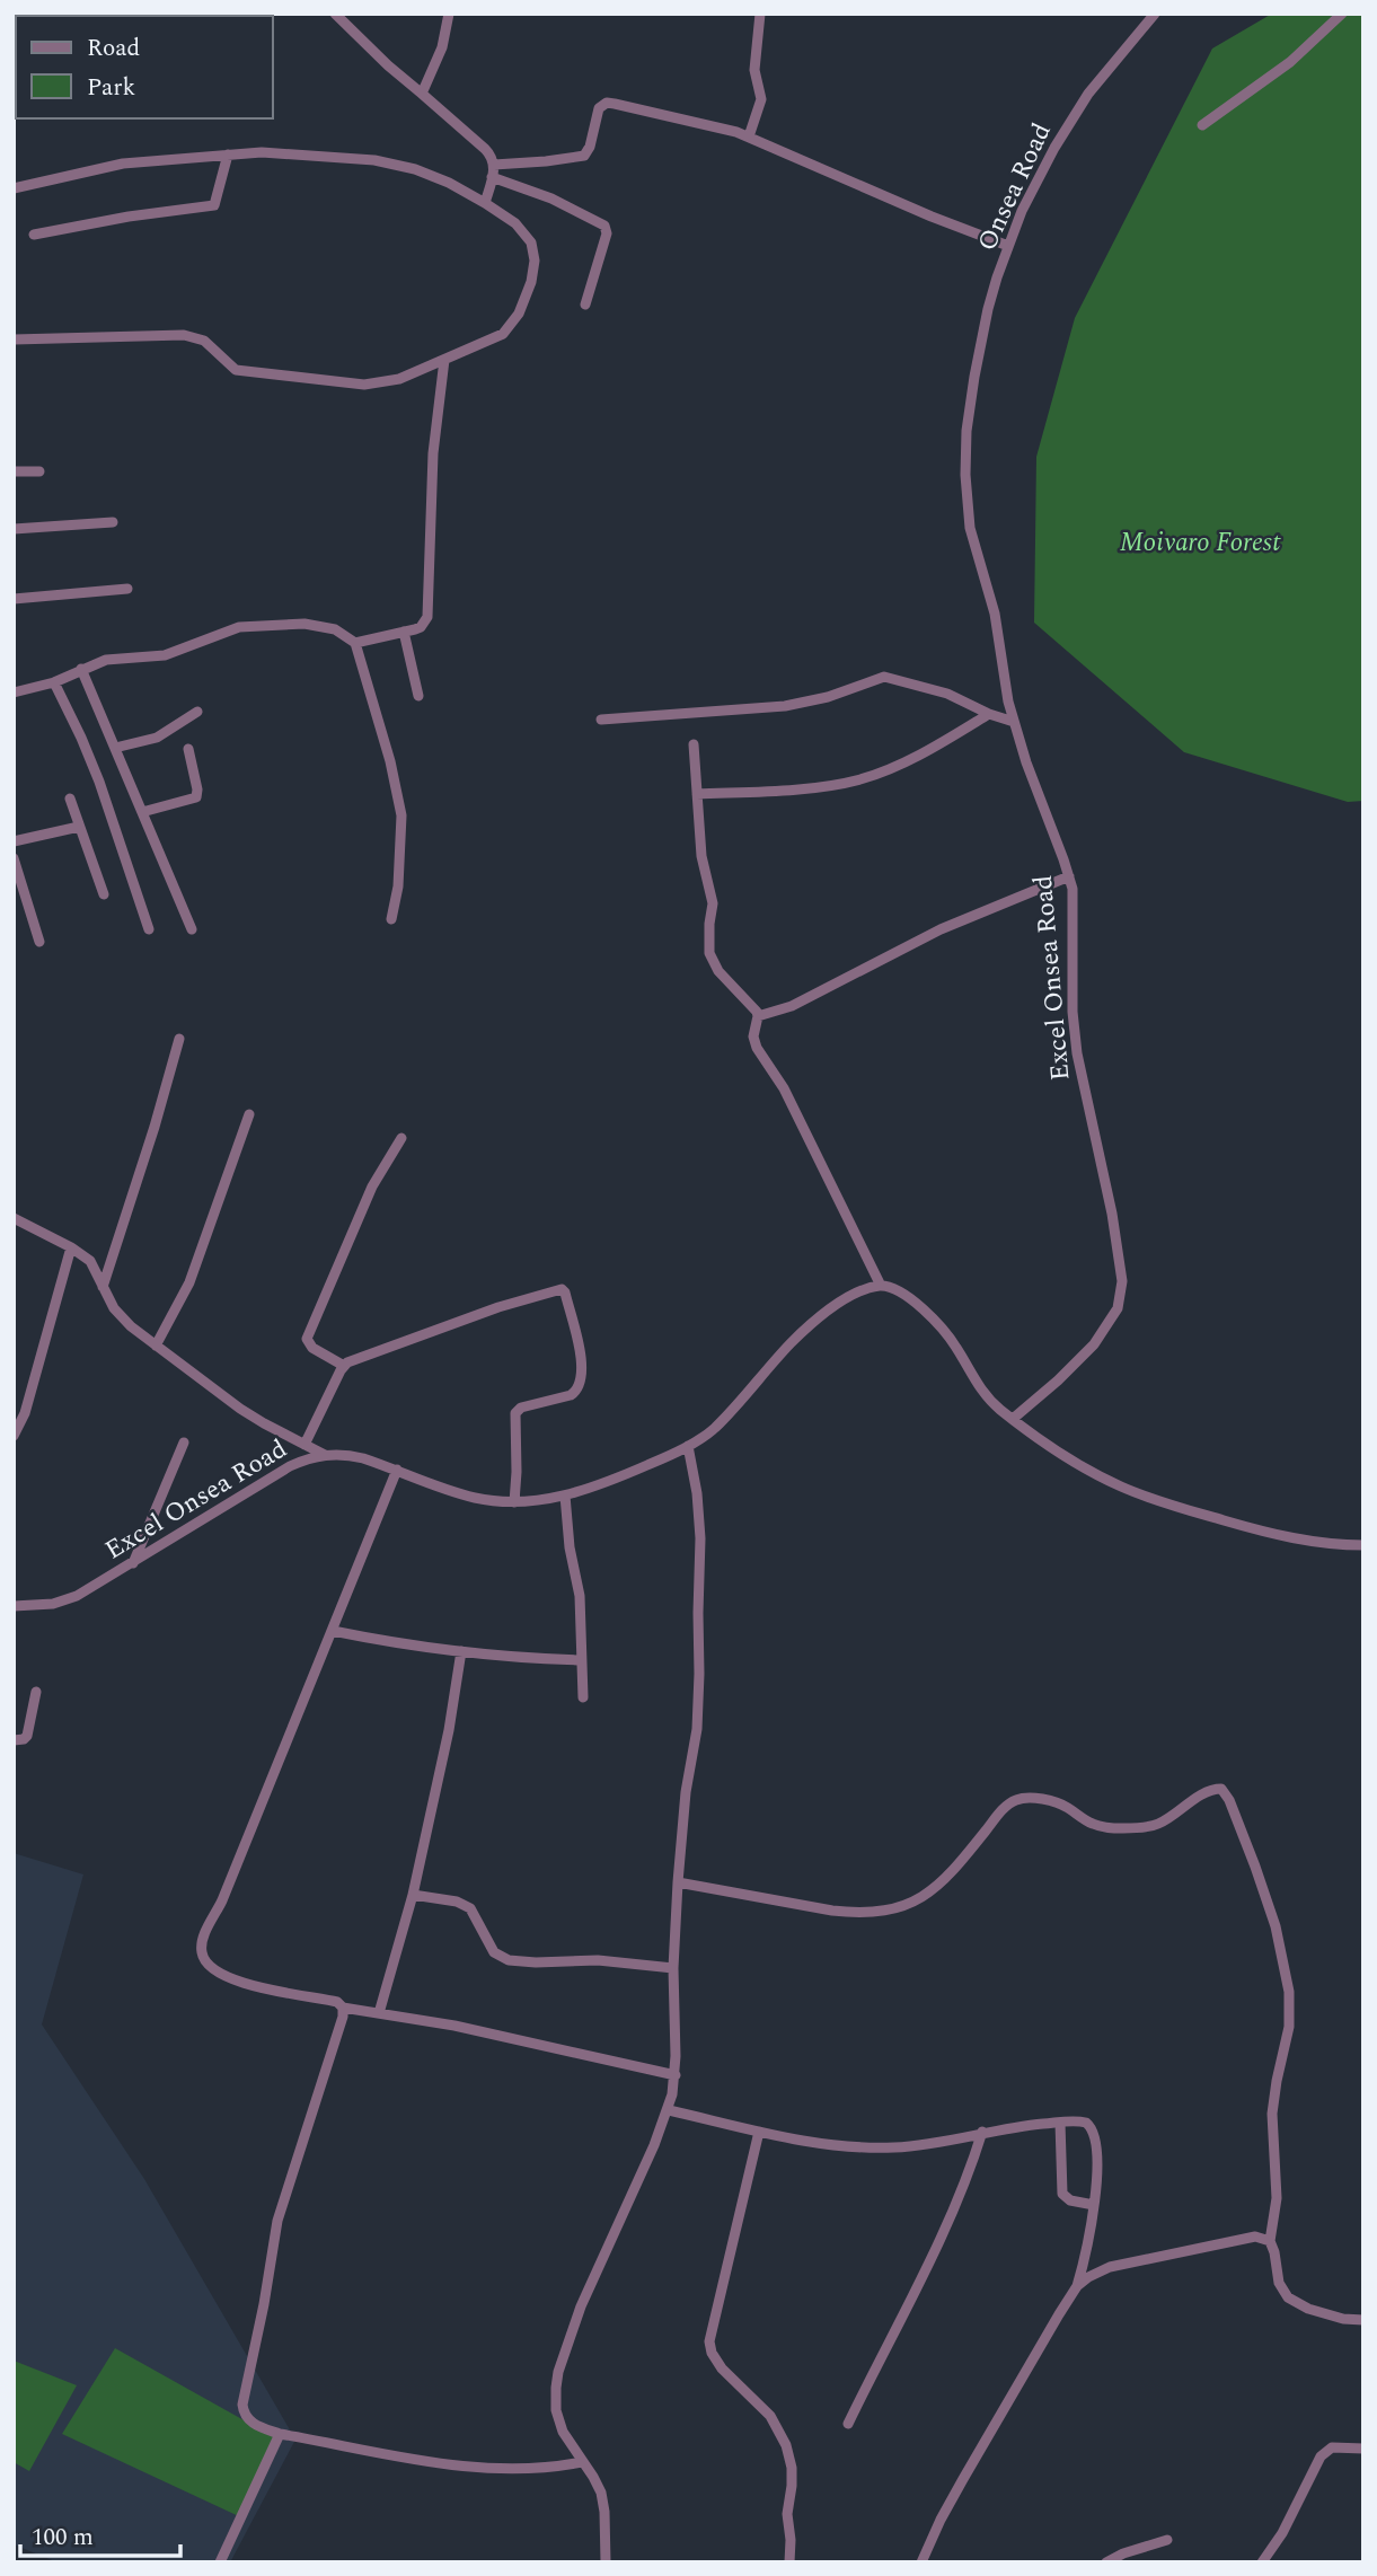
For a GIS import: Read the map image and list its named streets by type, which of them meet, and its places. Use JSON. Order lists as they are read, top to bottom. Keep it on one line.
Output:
{"streets":{"street":["Onsea Road","Excel Onsea Road"]},"crossings":[["Onsea Road","Excel Onsea Road"]],"parks":["Moivaro Forest"],"legend":["Road","Park"],"scale_bar":"100 m"}
